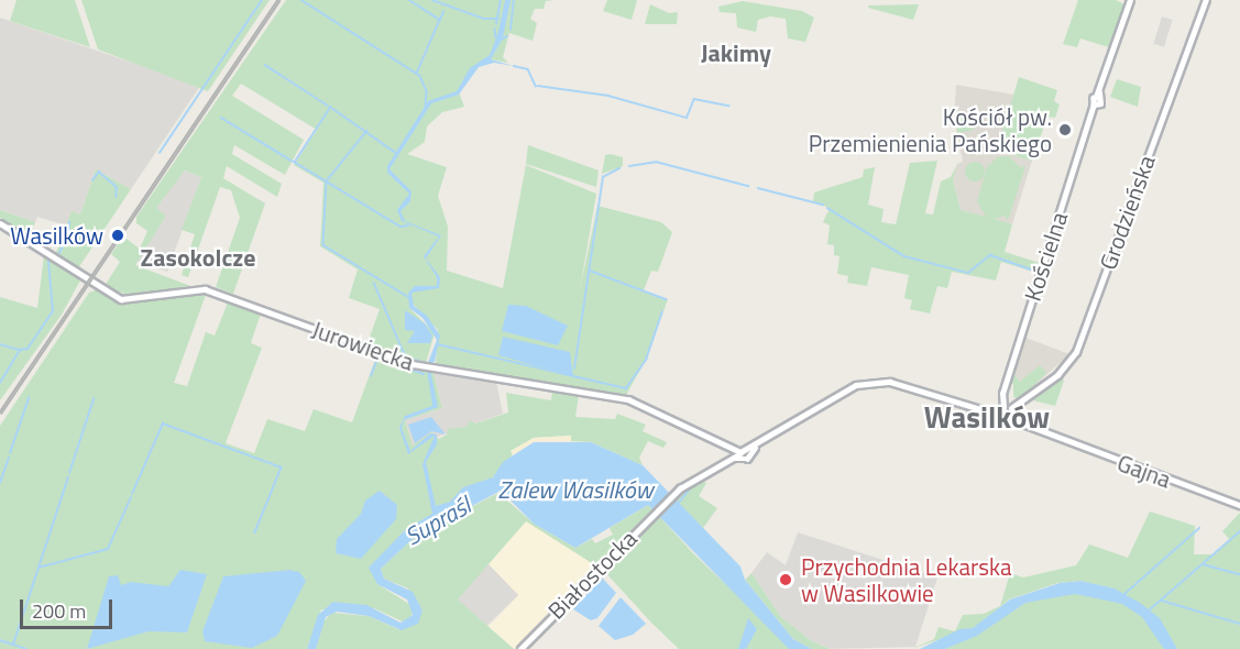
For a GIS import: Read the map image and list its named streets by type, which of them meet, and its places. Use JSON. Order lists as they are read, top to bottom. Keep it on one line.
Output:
{"streets":{"street":["Grodzieńska","Kościelna","Jurowiecka","Gajna","Białostocka"]},"crossings":[["Grodzieńska","Kościelna"],["Grodzieńska","Gajna"],["Kościelna","Gajna"],["Jurowiecka","Białostocka"]],"districts":["Jakimy","Zasokolcze","Wasilków"],"water":["Zalew Wasilków","Supraśl"],"places":["Kościół pw. Przemienienia Pańskiego","Wasilków","Przychodnia Lekarska w Wasilkowie"],"scale_bar":"200 m"}
